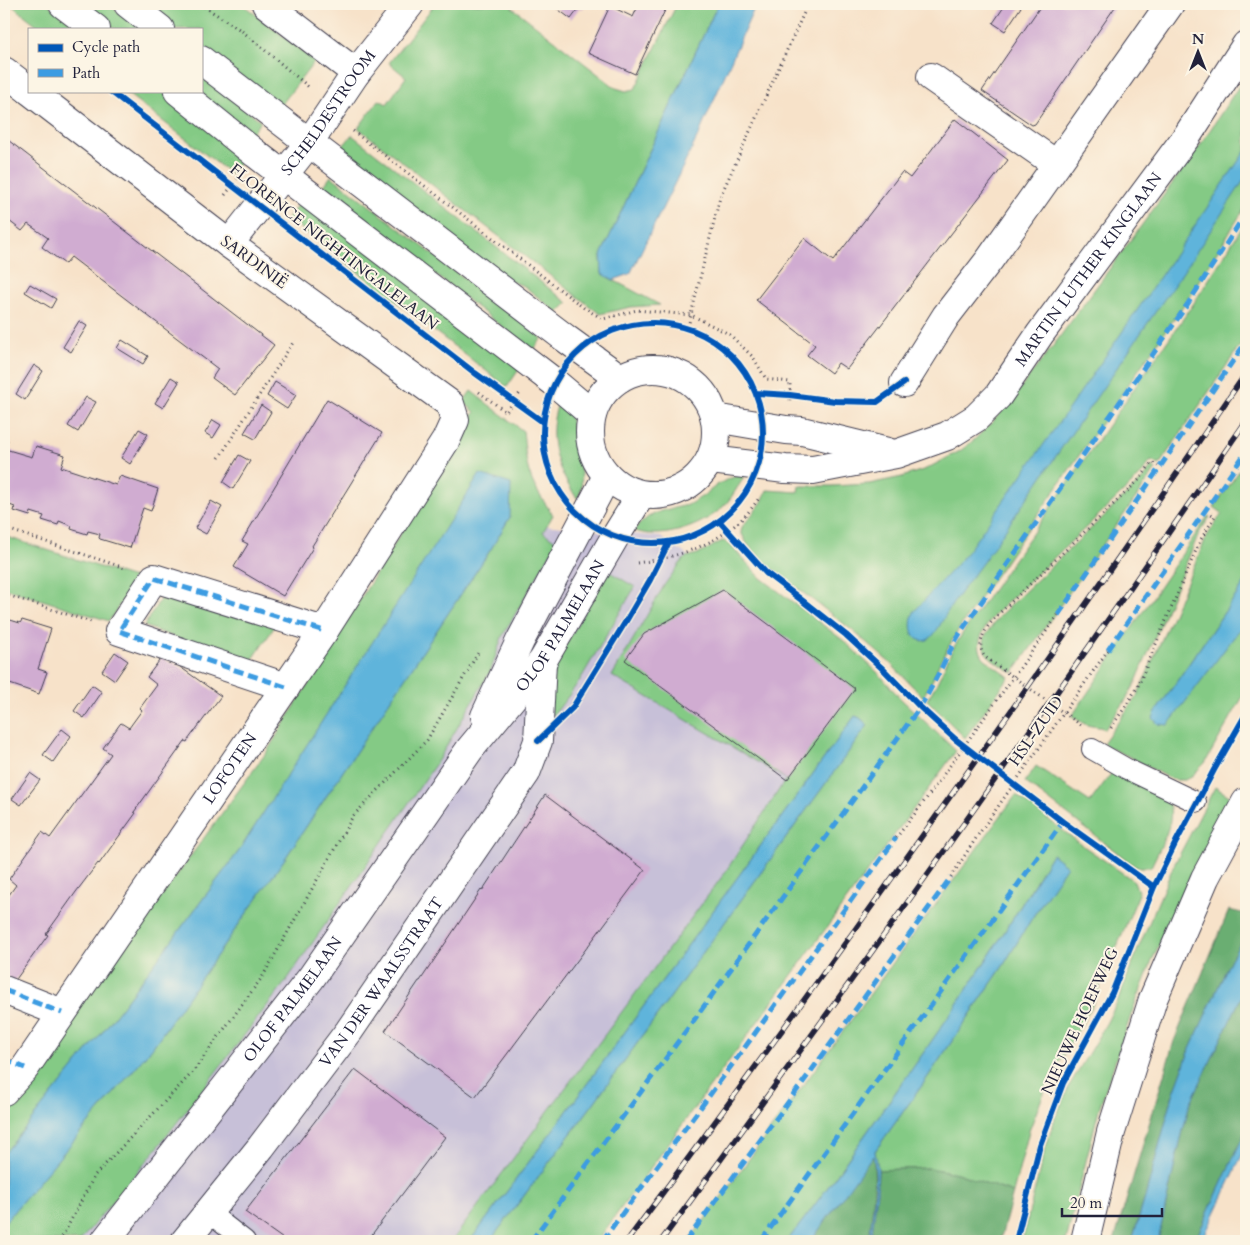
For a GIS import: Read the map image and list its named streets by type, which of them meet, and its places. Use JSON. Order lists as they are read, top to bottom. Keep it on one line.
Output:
{"streets":{"street":["SCHELDESTROOM","FLORENCE NIGHTINGALELAAN","SARDINIË","MARTIN LUTHER KINGLAAN","OLOF PALMELAAN","LOFOTEN","VAN DER WAALSSTRAAT"],"path":["HSL-ZUID"],"cycle path":["NIEUWE HOEFWEG"]},"crossings":[["SCHELDESTROOM","FLORENCE NIGHTINGALELAAN"],["SCHELDESTROOM","SARDINIË"],["FLORENCE NIGHTINGALELAAN","MARTIN LUTHER KINGLAAN"],["FLORENCE NIGHTINGALELAAN","OLOF PALMELAAN"],["SARDINIË","LOFOTEN"],["MARTIN LUTHER KINGLAAN","OLOF PALMELAAN"],["OLOF PALMELAAN","VAN DER WAALSSTRAAT"]],"legend":["Cycle path","Path"],"scale_bar":"20 m","north":"top"}
